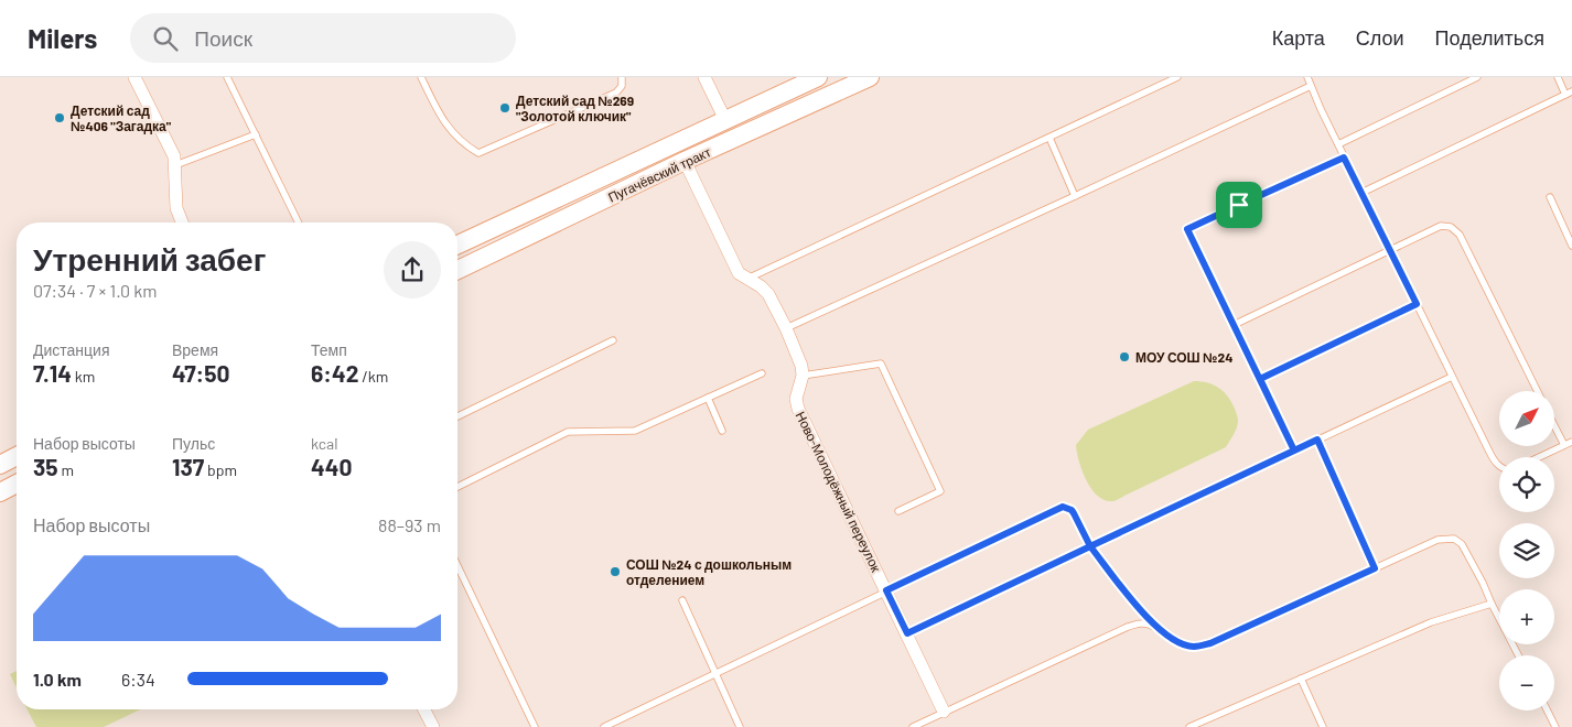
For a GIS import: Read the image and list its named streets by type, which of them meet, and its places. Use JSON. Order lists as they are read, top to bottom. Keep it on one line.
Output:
{"streets":{"main road":["Пугачёвский тракт"],"street":["Ново-Молодёжный переулок"]},"crossings":[["Пугачёвский тракт","Ново-Молодёжный переулок"]],"places":["Детский сад №269 \"Золотой ключик\"","Детский сад №406 \"Загадка\"","МОУ СОШ №24","СОШ №24 с дошкольным отделением"],"north":"top right","page":{"header":"Milers","search":"Поиск","nav":["Карта","Слои","Поделиться"],"heading":["Утренний забег","07:34 · 7 × 1.0 km"],"stats":[["Дистанция","7.14 km"],["Время","47:50"],["Темп","6:42 /km"],["Набор высоты","35 m"],["Пульс","137 bpm"],["kcal","440"]],"map_buttons":["+","−"],"chart":["Набор высоты","88–93 m"],"list":[{"name":"1.0 km","note":"6:34"}]}}
